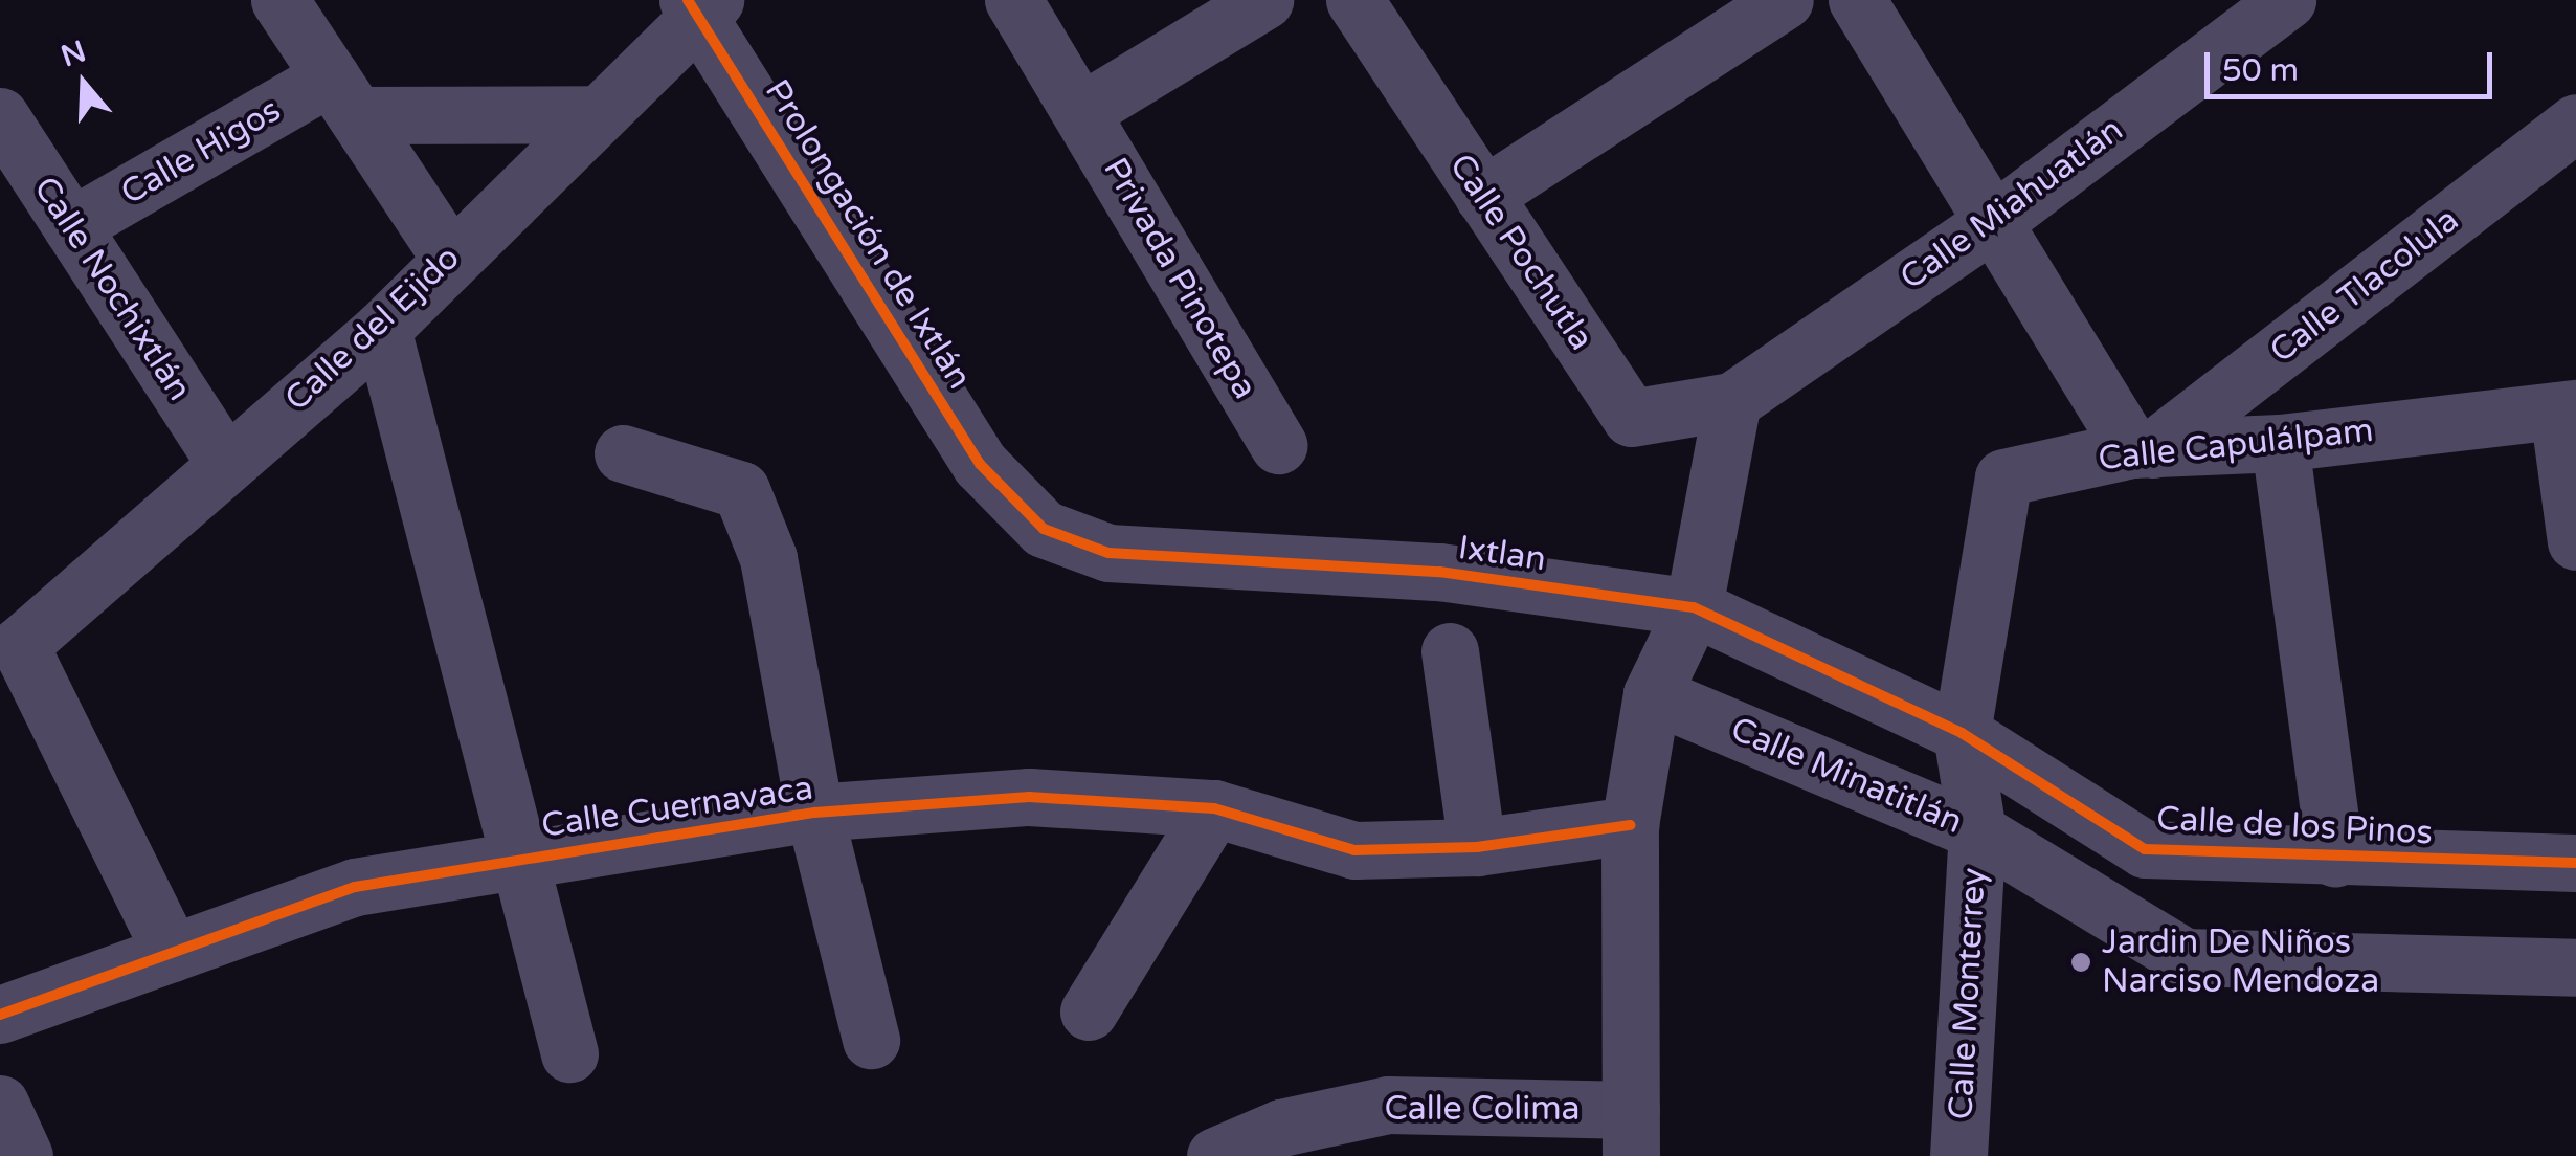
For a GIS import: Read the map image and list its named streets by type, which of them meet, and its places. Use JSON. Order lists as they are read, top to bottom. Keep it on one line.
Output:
{"streets":{"street":["Calle Higos","Calle Miahuatlán","Prolongación de Ixtlán","Calle Pochutla","Privada Pinotepa","Calle Tlacolula","Calle Nochixtlán","Calle del Ejido","Calle Capulálpam","Ixtlan","Calle Minatitlán","Calle Cuernavaca","Calle de los Pinos","Calle Monterrey","Calle Colima"]},"crossings":[["Calle Higos","Calle Nochixtlán"],["Calle Higos","Calle del Ejido"],["Calle Miahuatlán","Calle Pochutla"],["Prolongación de Ixtlán","Calle del Ejido"],["Prolongación de Ixtlán","Ixtlan"],["Calle Tlacolula","Calle Capulálpam"],["Calle Nochixtlán","Calle del Ejido"],["Calle del Ejido","Calle Cuernavaca"],["Calle Capulálpam","Calle Minatitlán"],["Calle Capulálpam","Calle de los Pinos"],["Calle Capulálpam","Calle Monterrey"],["Ixtlan","Calle de los Pinos"],["Calle Minatitlán","Calle Monterrey"]],"places":["Jardin De Niños Narciso Mendoza"],"scale_bar":"50 m","north":"top"}
